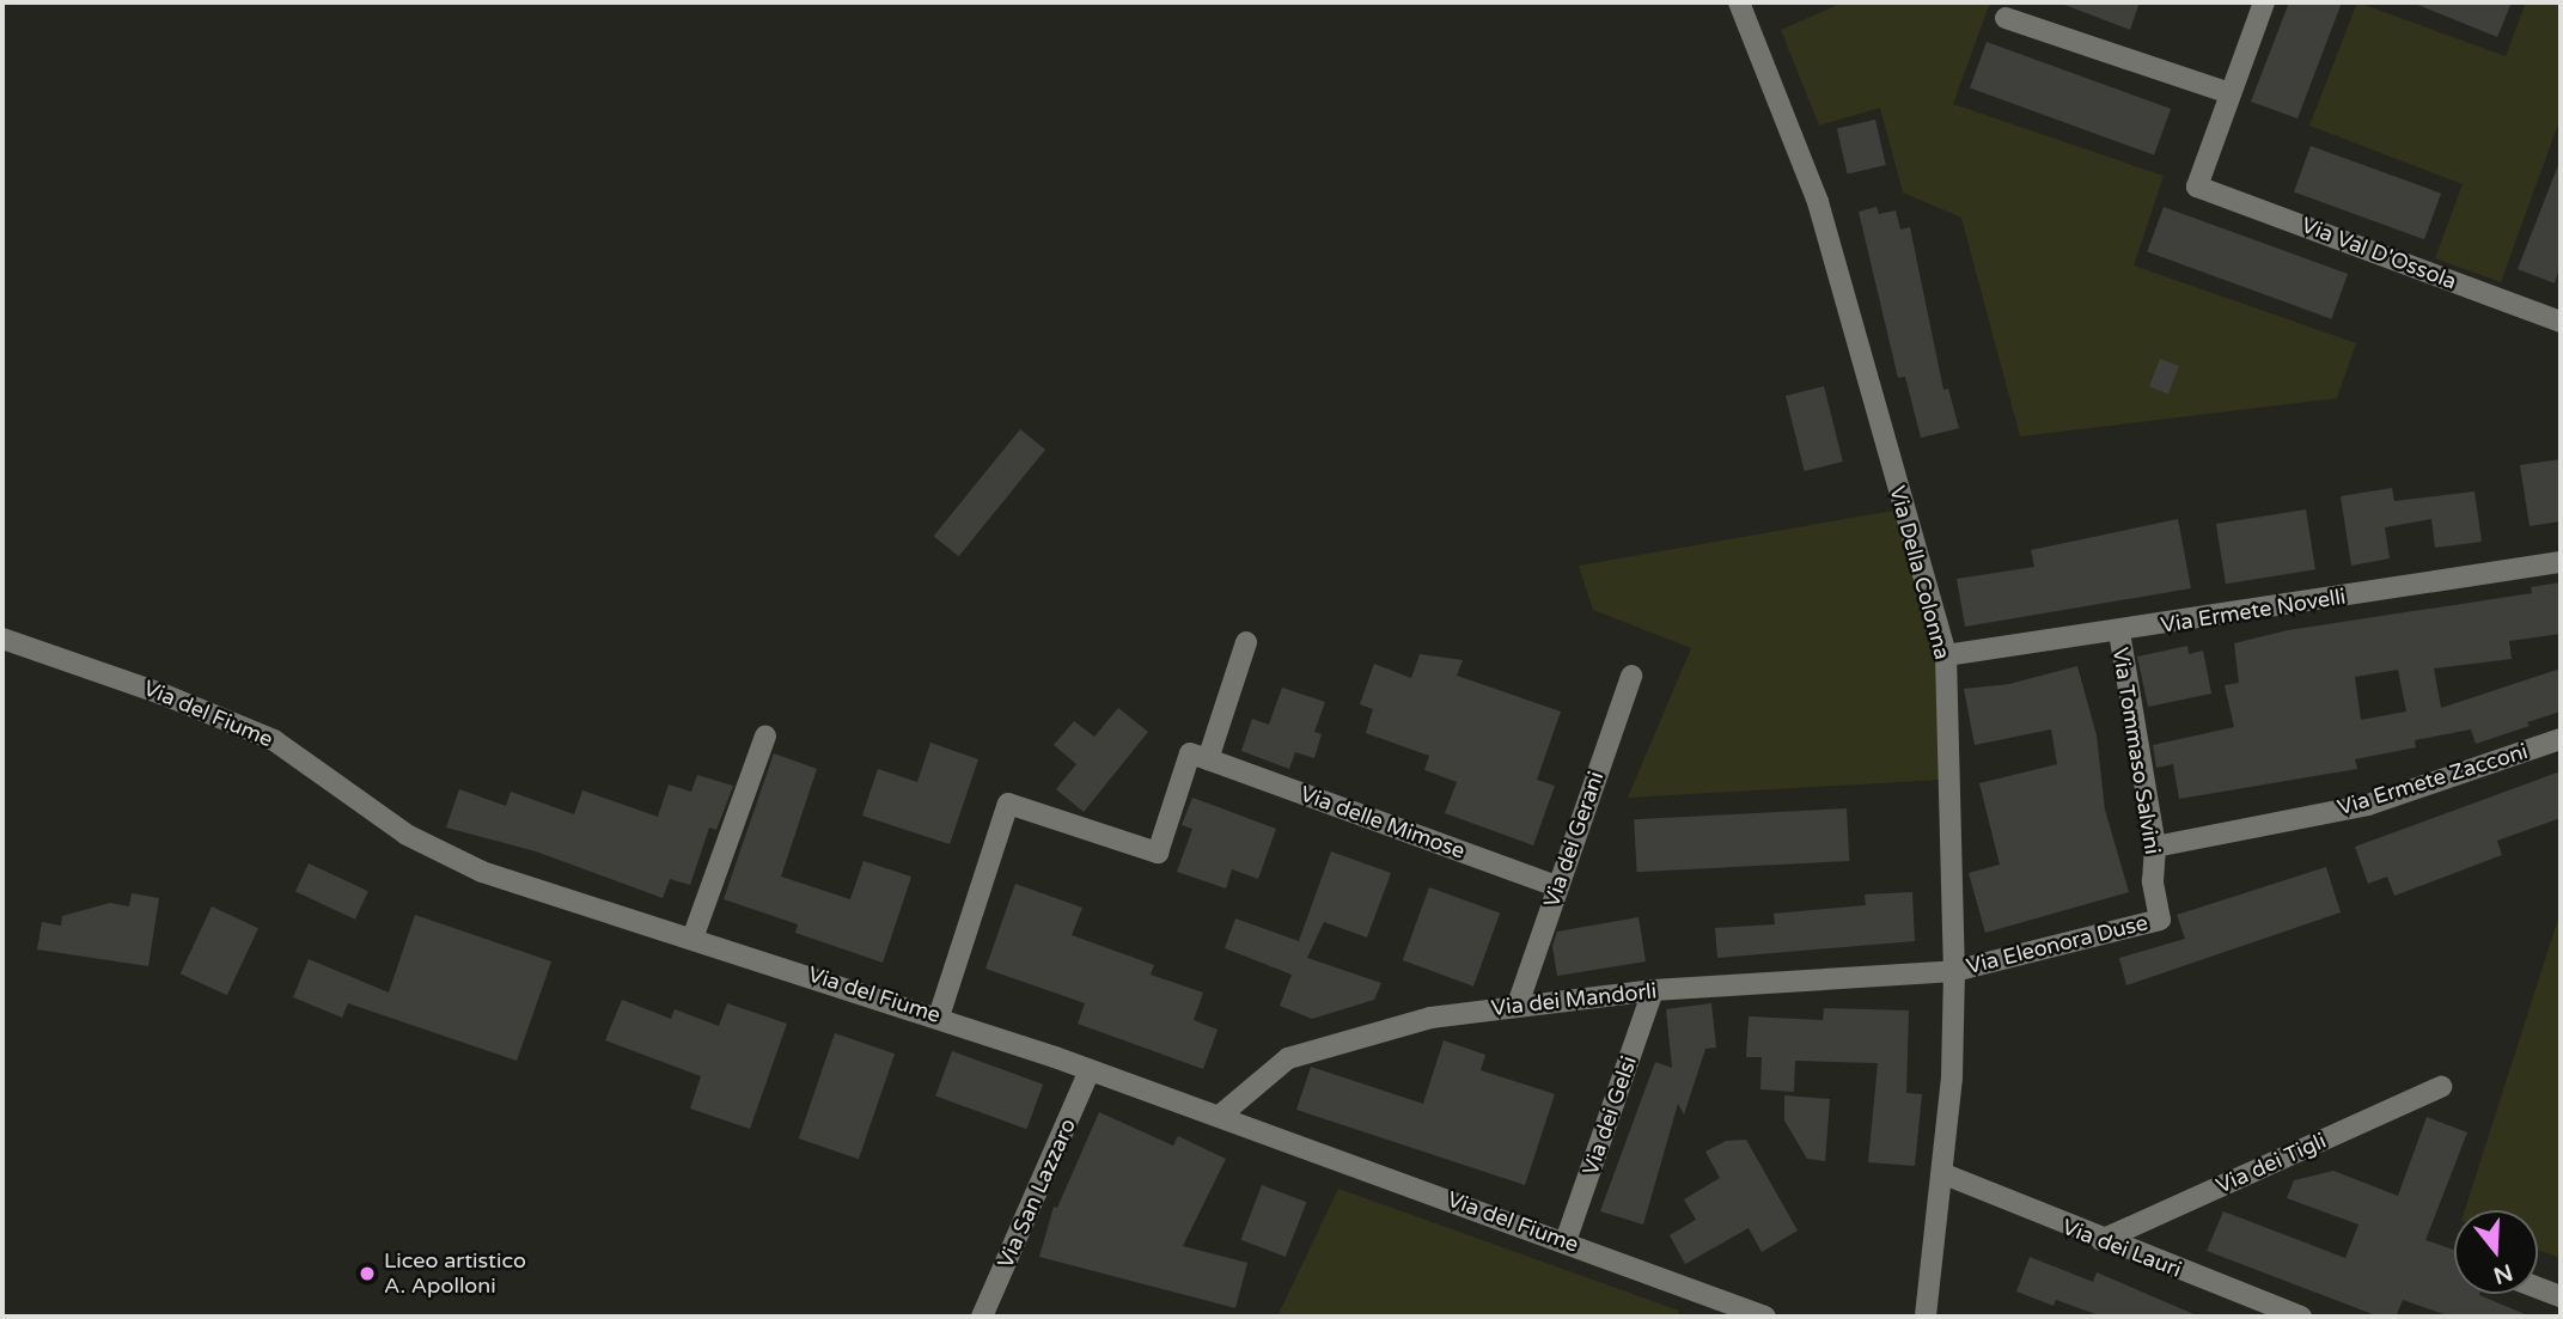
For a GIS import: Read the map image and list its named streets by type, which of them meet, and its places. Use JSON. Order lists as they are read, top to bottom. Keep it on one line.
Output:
{"streets":{"street":["Via Val D'Ossola","Via Della Colonna","Via Ermete Novelli","Via del Fiume","Via Tommaso Salvini","Via Ermete Zacconi","Via delle Mimose","Via dei Gerani","Via Eleonora Duse","Via dei Mandorli","Via dei Gelsi","Via dei Tigli","Via San Lazzaro","Via dei Lauri"]},"crossings":[["Via Della Colonna","Via Ermete Novelli"],["Via Della Colonna","Via Eleonora Duse"],["Via Della Colonna","Via dei Mandorli"],["Via Della Colonna","Via dei Lauri"],["Via Ermete Novelli","Via Tommaso Salvini"],["Via del Fiume","Via dei Mandorli"],["Via del Fiume","Via dei Gelsi"],["Via del Fiume","Via San Lazzaro"],["Via Tommaso Salvini","Via Ermete Zacconi"],["Via Tommaso Salvini","Via Eleonora Duse"],["Via delle Mimose","Via dei Gerani"],["Via dei Gerani","Via dei Mandorli"],["Via Eleonora Duse","Via dei Mandorli"],["Via dei Mandorli","Via dei Gelsi"],["Via dei Tigli","Via dei Lauri"]],"places":["Liceo artistico A. Apolloni"],"north":"bottom"}
